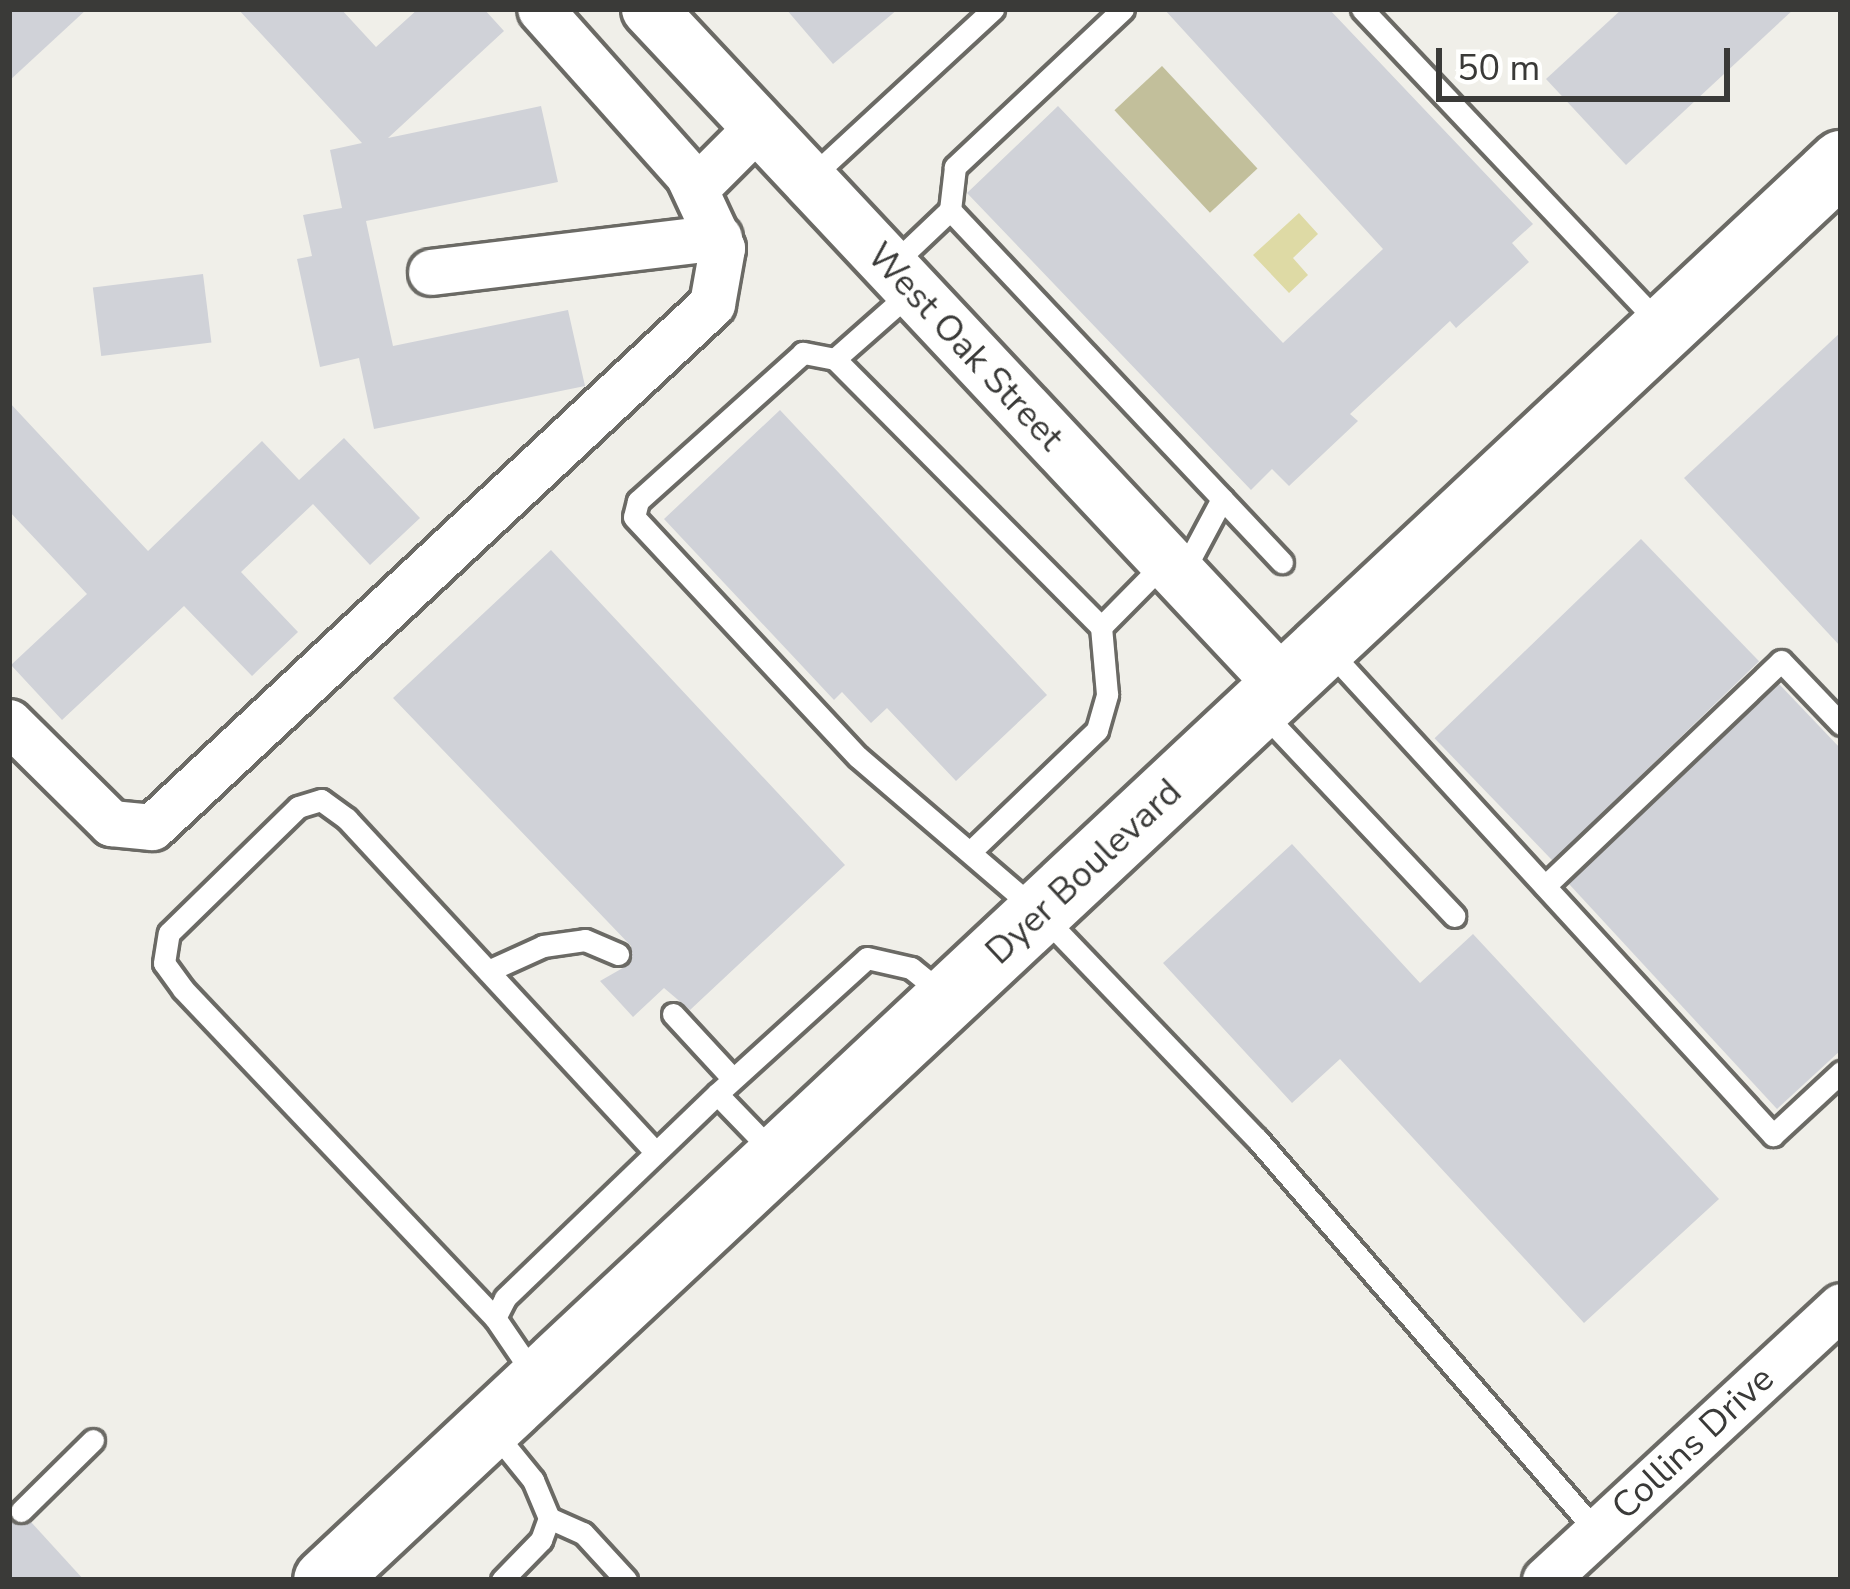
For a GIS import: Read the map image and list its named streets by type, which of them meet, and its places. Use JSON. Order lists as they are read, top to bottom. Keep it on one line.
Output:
{"streets":{"main road":["Dyer Boulevard"],"street":["West Oak Street","Collins Drive"]},"crossings":[["West Oak Street","Dyer Boulevard"]],"scale_bar":"50 m"}
